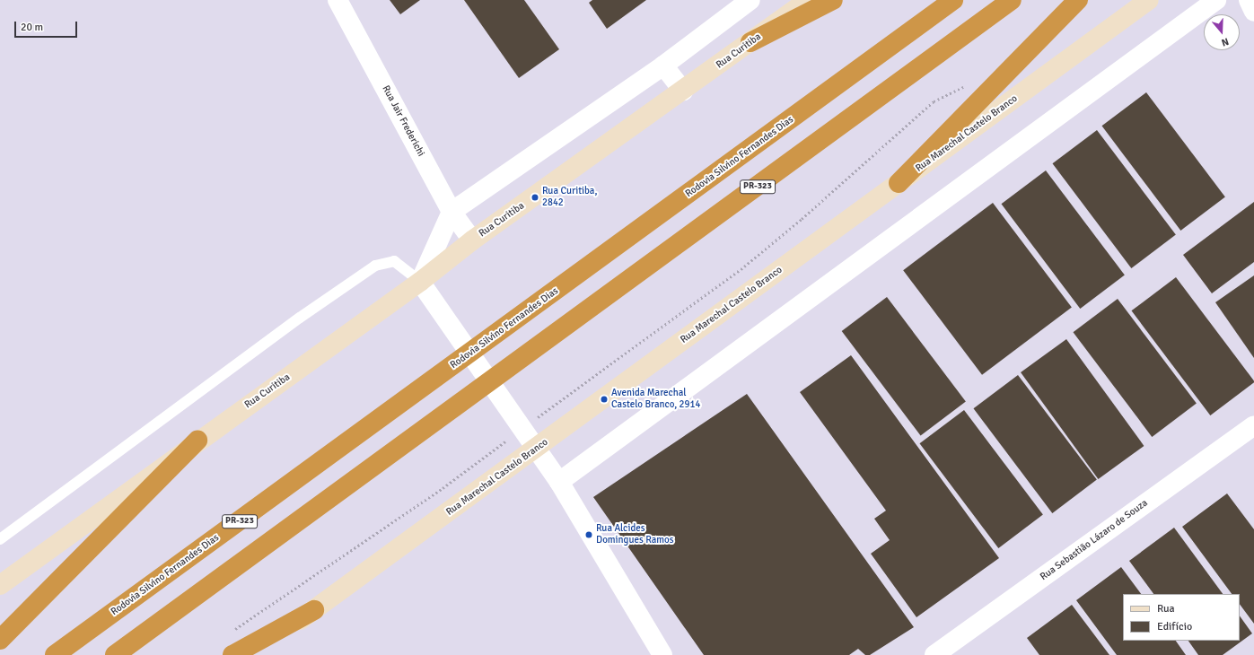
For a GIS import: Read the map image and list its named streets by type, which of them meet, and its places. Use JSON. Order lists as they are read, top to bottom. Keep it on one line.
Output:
{"streets":{"highway":["Rodovia Silvino Fernandes Dias","PR-323"],"street":["Rua Curitiba","Rua Jair Frederichi","Rua Marechal Castelo Branco","Rua Sebastião Lázaro de Souza"]},"crossings":[["Rua Curitiba","Rua Jair Frederichi"]],"places":["Rua Curitiba, 2842","Avenida Marechal Castelo Branco, 2914","Rua Alcides Domingues Ramos"],"legend":["Rua","Edifício"],"scale_bar":"20 m","north":"bottom"}
